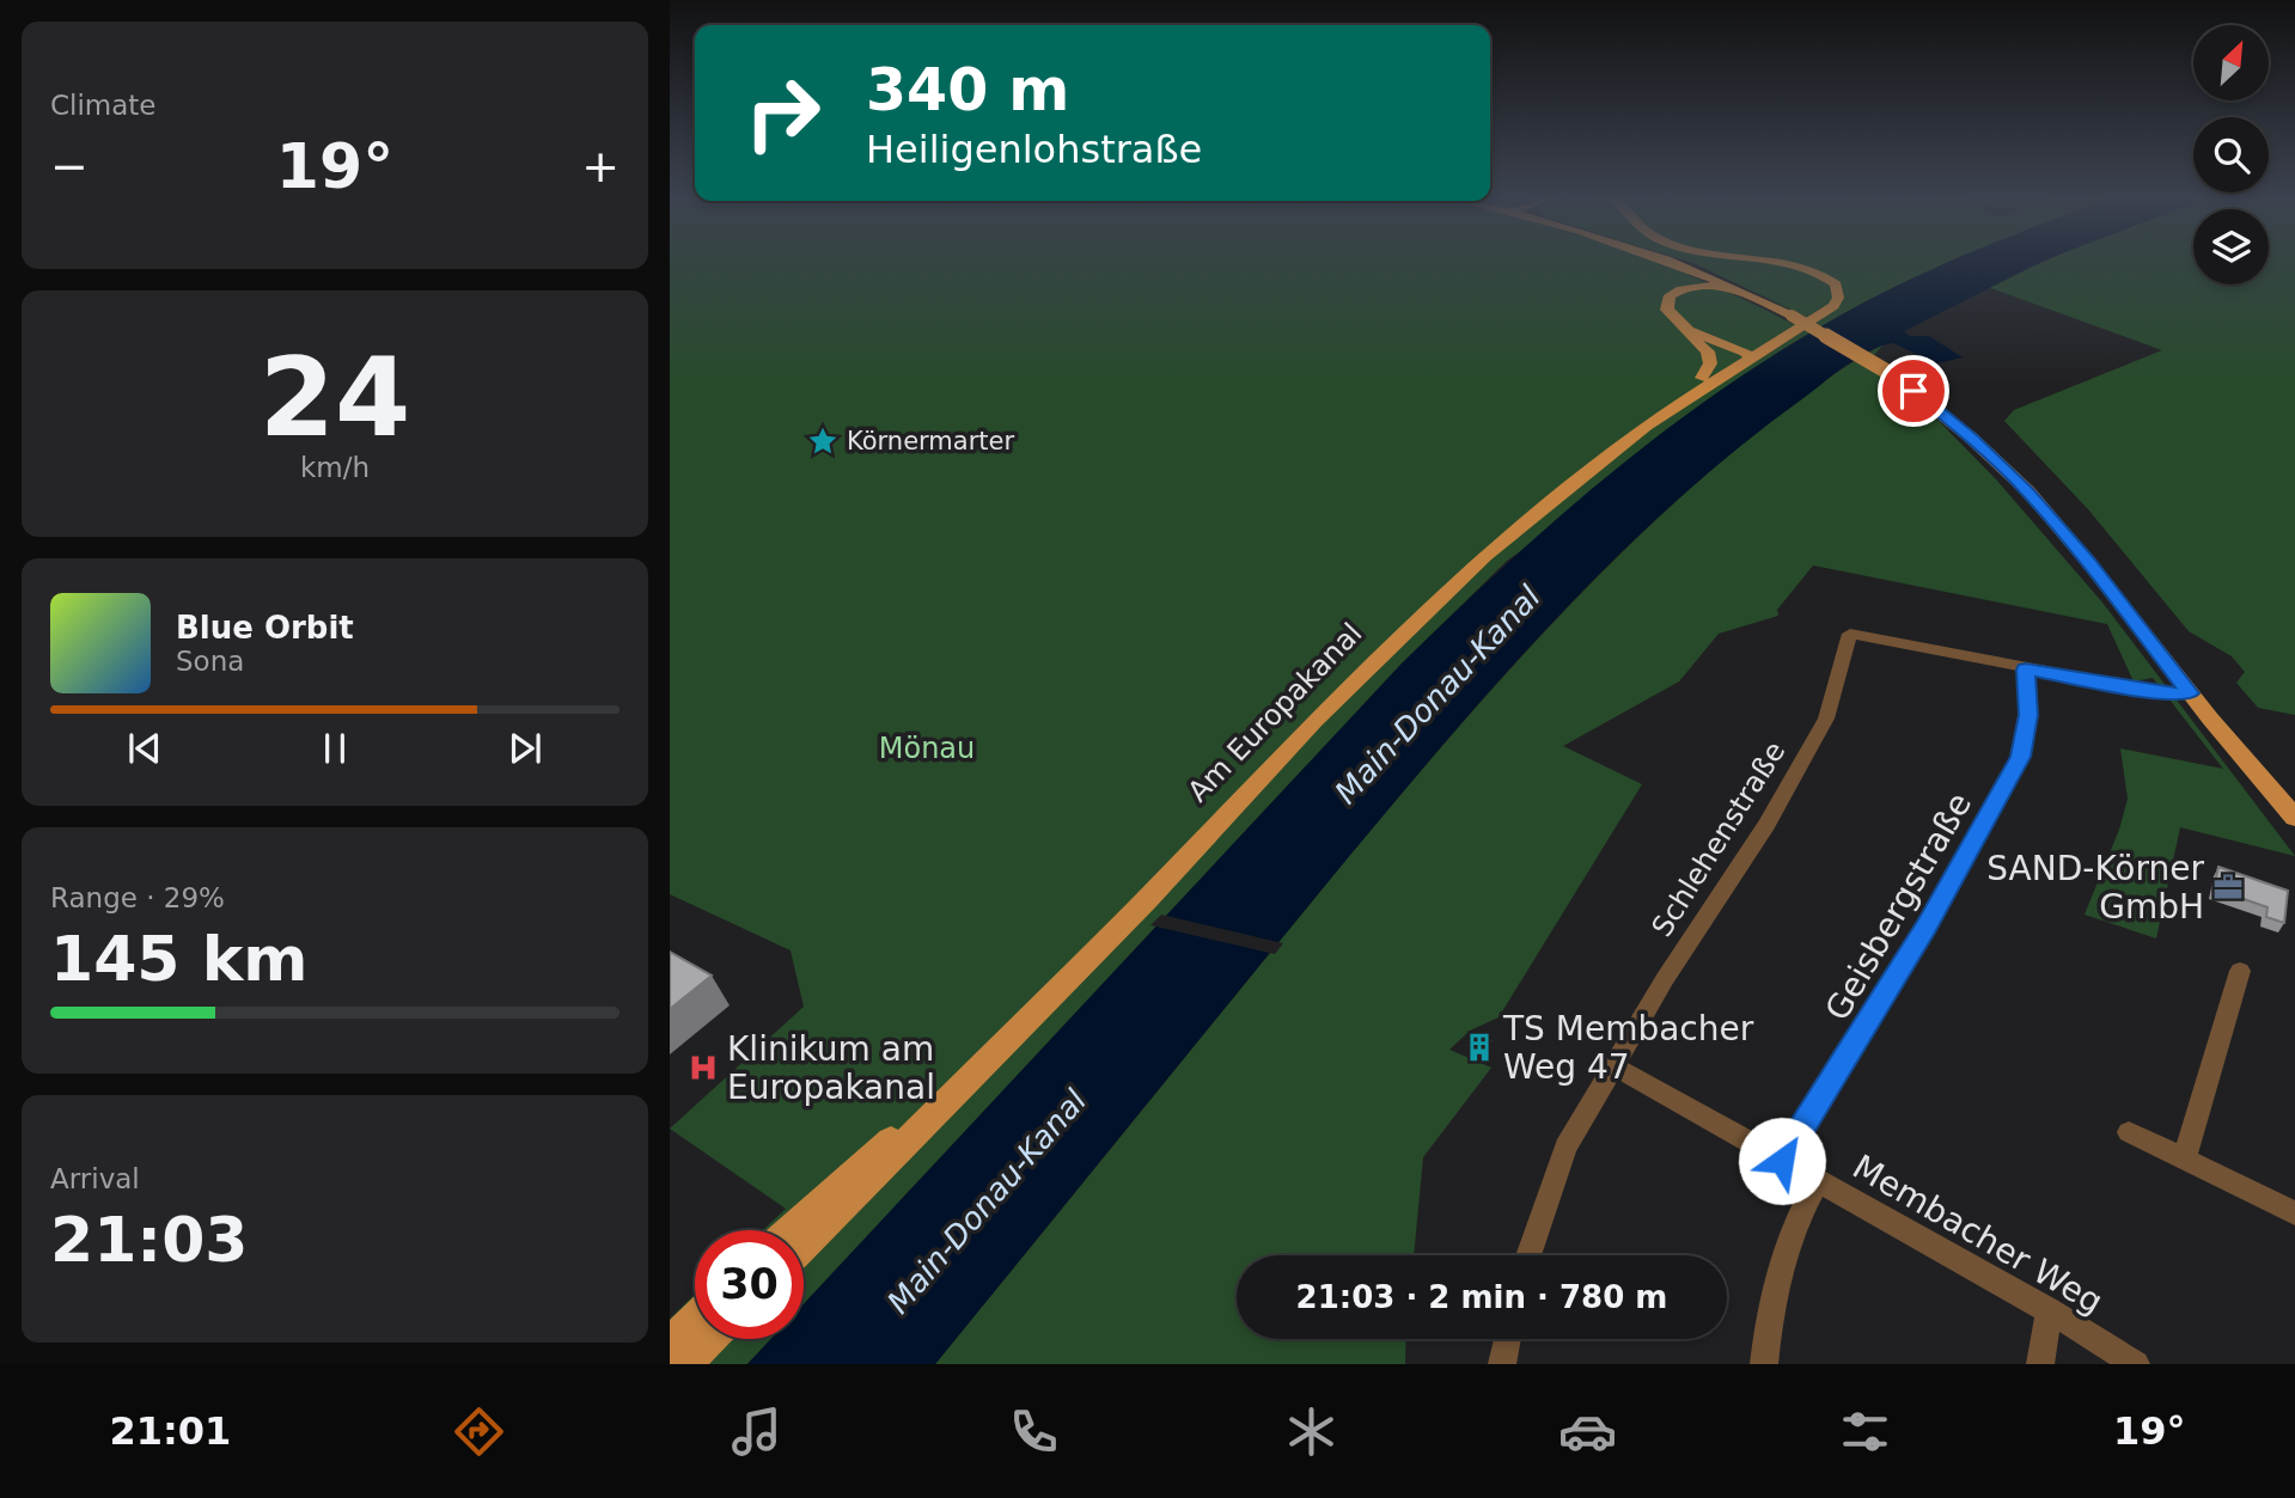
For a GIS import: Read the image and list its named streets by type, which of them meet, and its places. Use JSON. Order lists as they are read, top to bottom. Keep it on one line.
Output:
{"streets":{"main road":["Am Europakanal"],"street":["Schlehenstraße","Geisbergstraße","Membacher Weg"]},"crossings":[["Schlehenstraße","Geisbergstraße"],["Schlehenstraße","Membacher Weg"],["Geisbergstraße","Membacher Weg"]],"water":["Main-Donau-Kanal"],"parks":["Mönau"],"places":{"place":["Körnermarter"],"office":["SAND-Körner GmbH"],"building":["TS Membacher Weg 47"],"hospital":["Klinikum am Europakanal"]},"north":"top right","page":{"tile":["Climate",["24","km/h"],["Range · 29%","145 km"],["Arrival","21:03"]],"turn":["340 m","Heiligenlohstraße"],"heat":["−","19°","+"],"song":["Blue Orbit","Sona"],"limit":"30","trip":"21:03 · 2 min · 780 m","tabs":["21:01","19°"]}}
